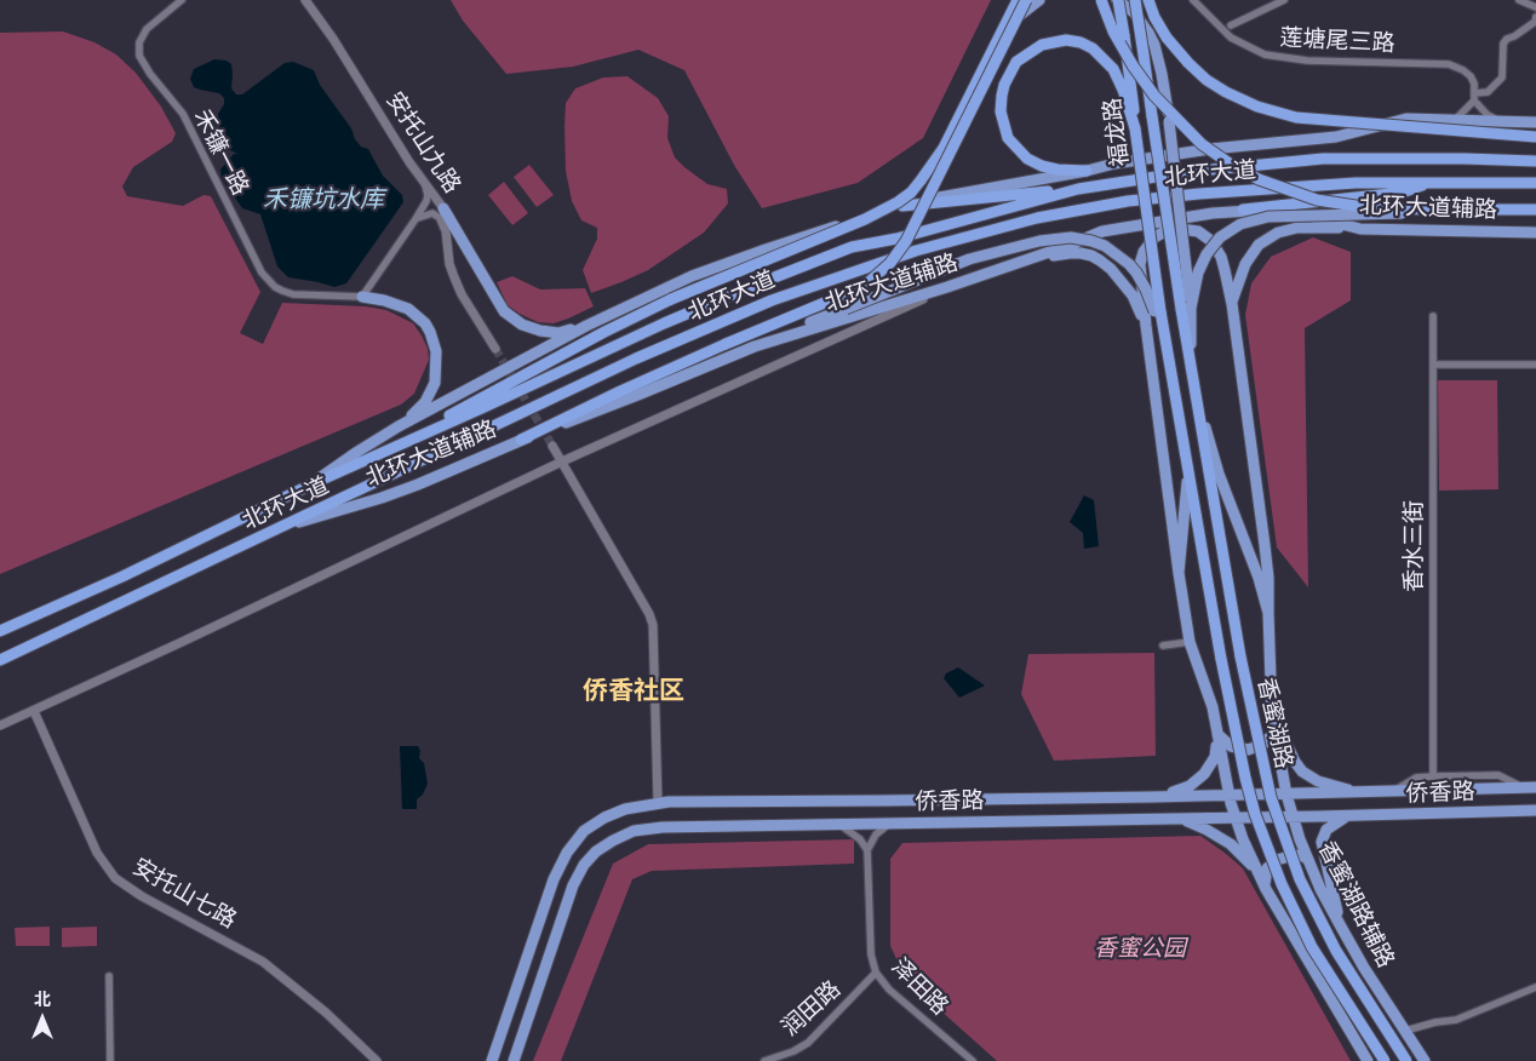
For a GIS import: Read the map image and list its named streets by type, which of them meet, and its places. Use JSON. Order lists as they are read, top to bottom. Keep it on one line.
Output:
{"streets":{"highway":["福龙路","北环大道","香蜜湖路"],"main road":["北环大道辅路","侨香路","香蜜湖路辅路"],"street":["莲塘尾三路","安托山九路","禾镰一路","香水三街","安托山七路","泽田路","润田路"]},"crossings":[["莲塘尾三路","北环大道辅路"],["福龙路","香蜜湖路"],["北环大道","北环大道辅路"],["香水三街","侨香路"],["香蜜湖路","香蜜湖路辅路"],["侨香路","香蜜湖路辅路"],["泽田路","润田路"]],"districts":["侨香社区"],"water":["禾镰坑水库"],"parks":["香蜜公园"],"north":"top"}
